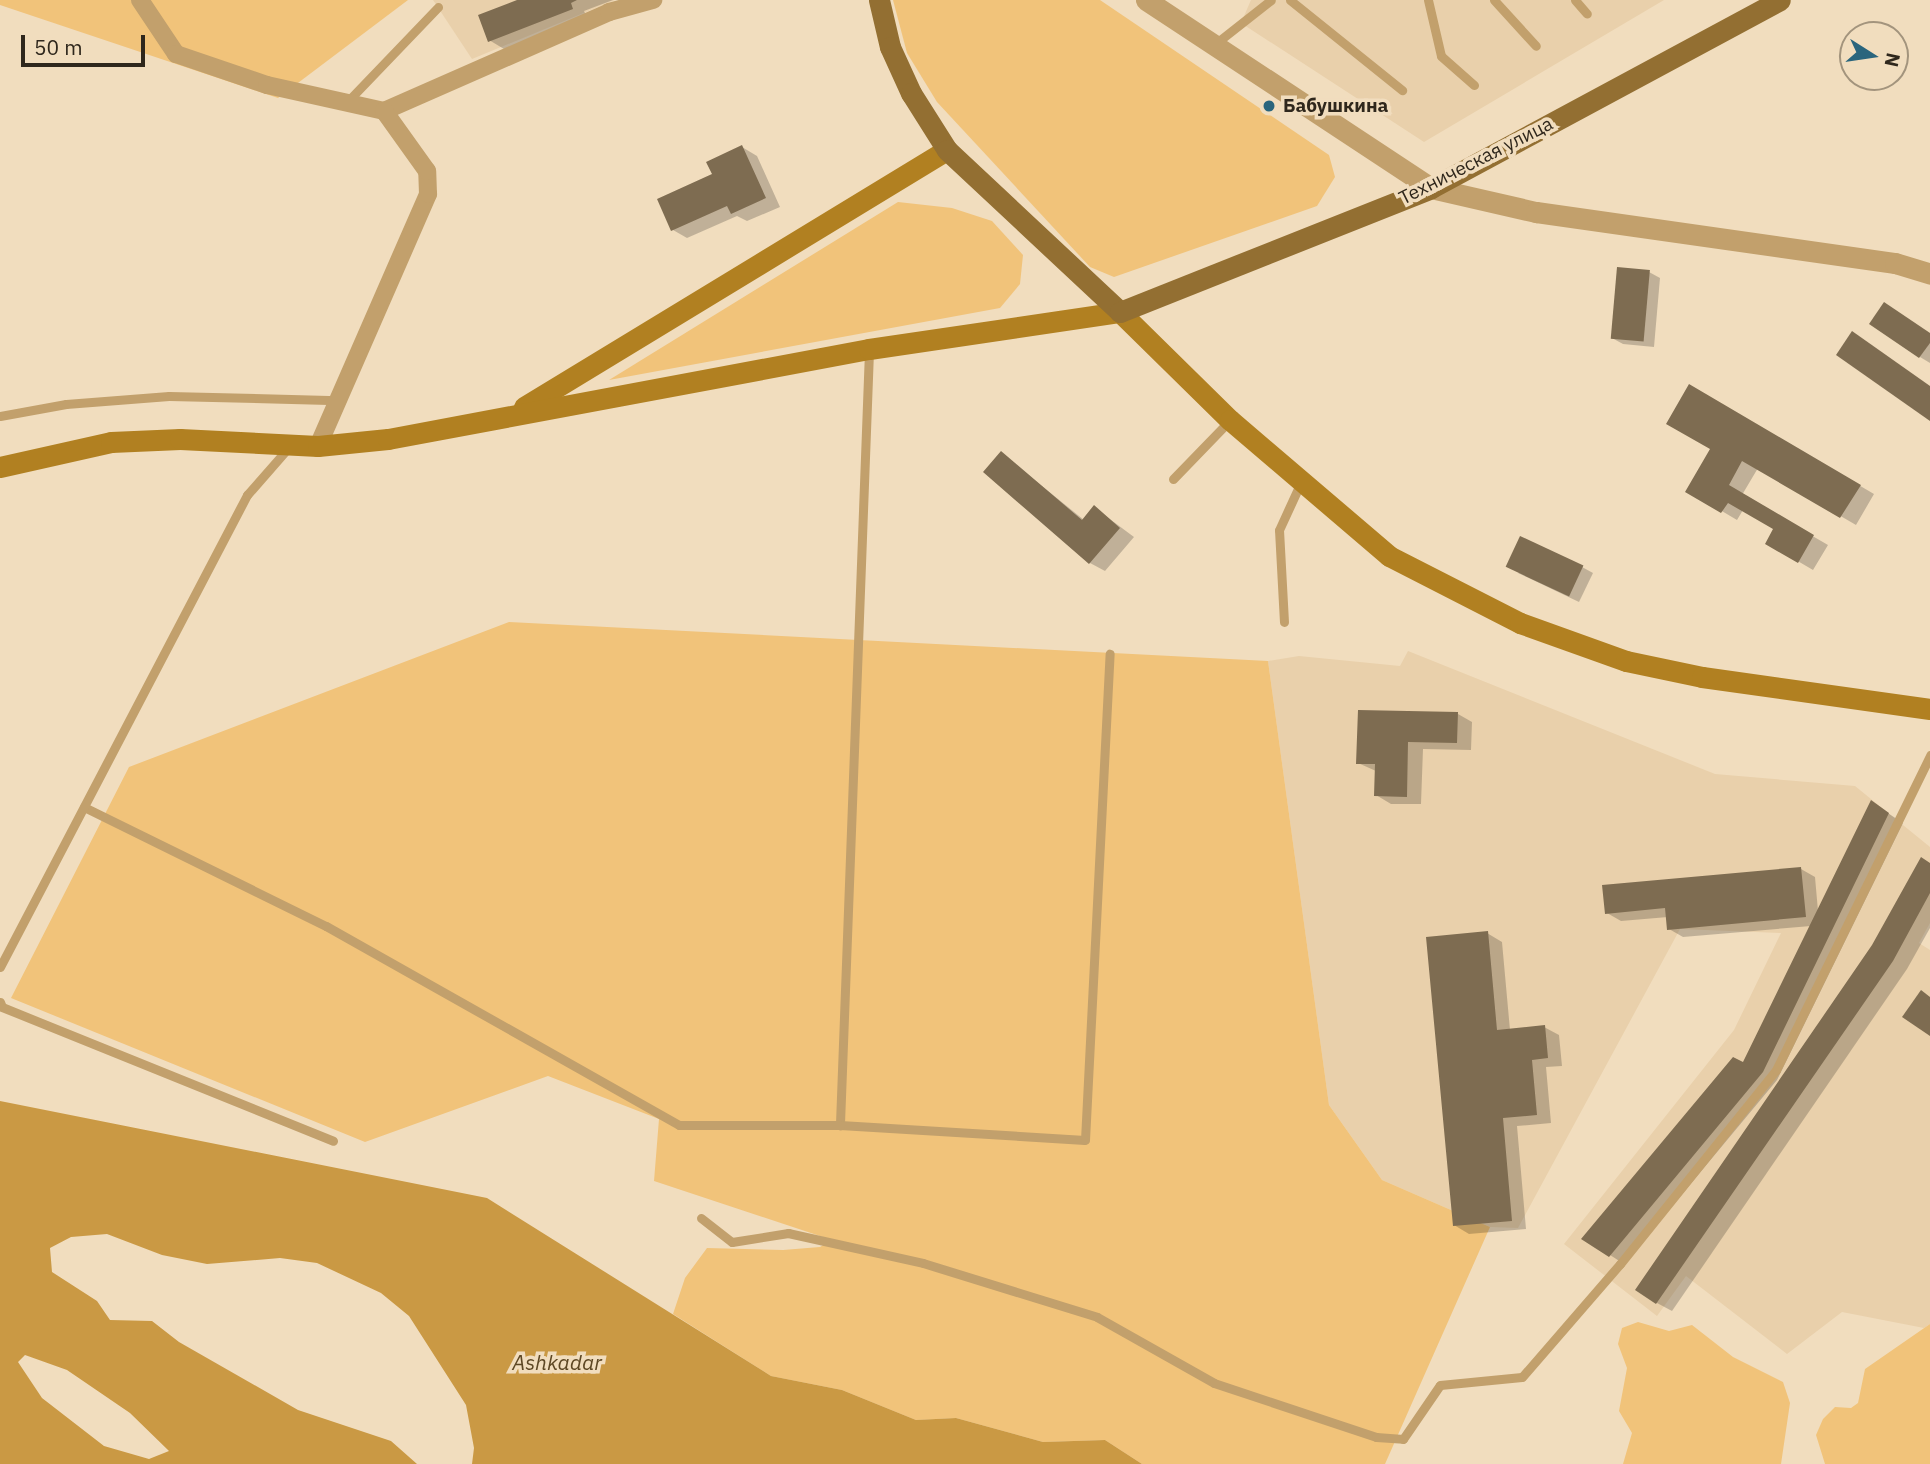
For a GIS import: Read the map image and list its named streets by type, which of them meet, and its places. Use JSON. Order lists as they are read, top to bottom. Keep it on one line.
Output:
{"streets":{"main road":["Техническая улица"]},"water":["Ashkadar"],"places":["Бабушкина"],"scale_bar":"50 m","north":"right"}
